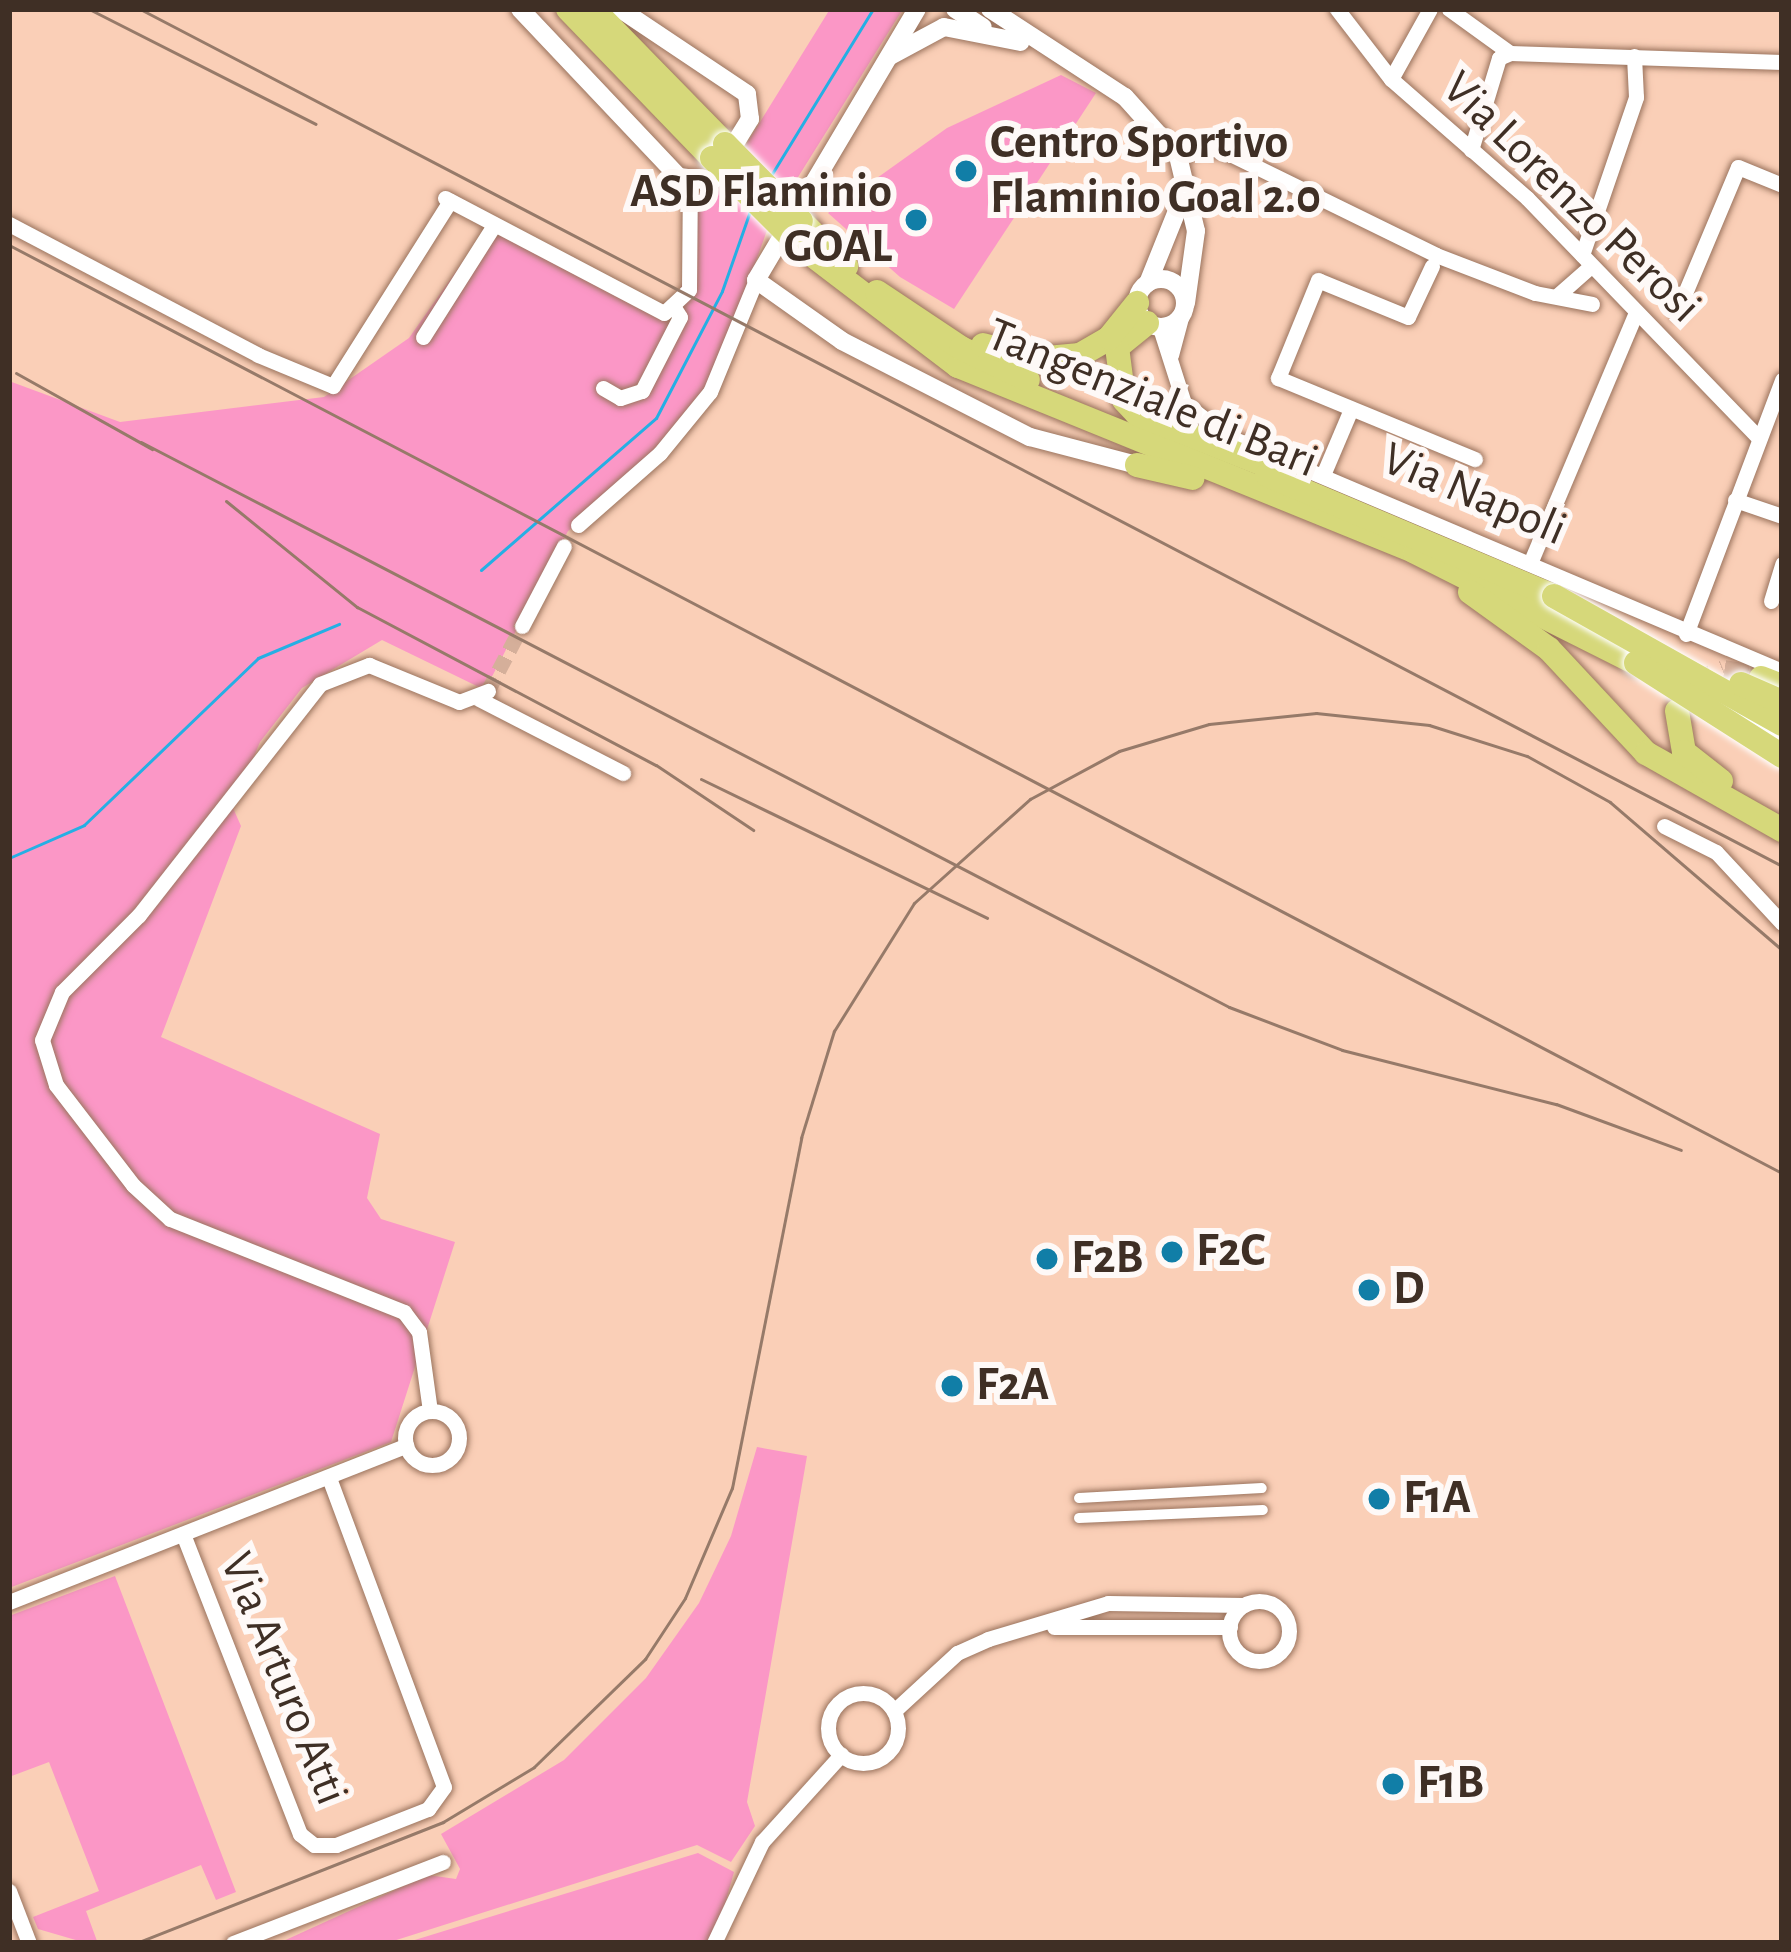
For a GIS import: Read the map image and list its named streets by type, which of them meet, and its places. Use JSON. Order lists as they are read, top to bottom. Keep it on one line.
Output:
{"streets":{"highway":["Tangenziale di Bari"],"street":["Via Lorenzo Perosi","Via Napoli","Via Arturo Atti"]},"crossings":[["Tangenziale di Bari","Via Napoli"]],"places":["Centro Sportivo Flaminio Goal 2.0","ASD Flaminio GOAL","F2C","F2B","D","F2A","F1A","F1B"]}
